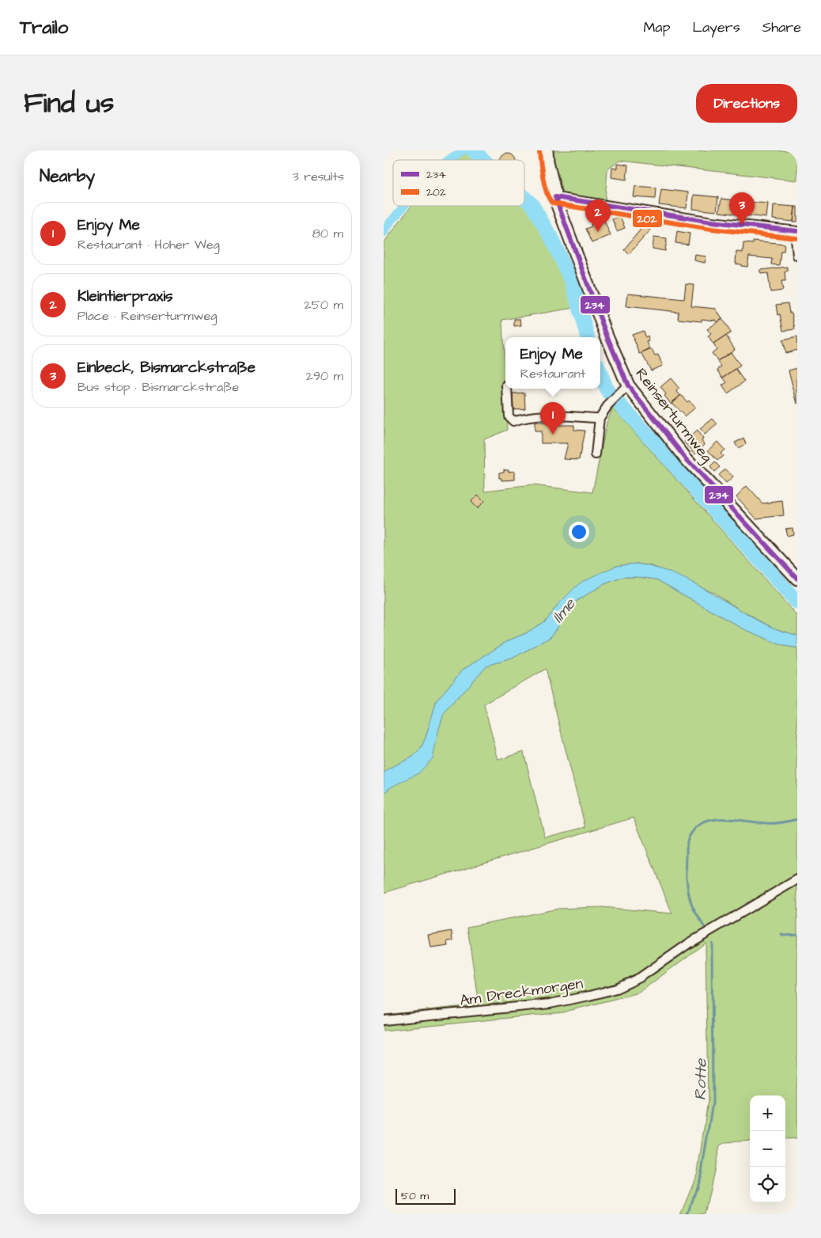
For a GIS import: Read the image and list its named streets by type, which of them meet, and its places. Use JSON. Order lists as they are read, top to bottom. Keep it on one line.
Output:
{"streets":{"main road":["Reinserturmweg"],"street":["Am Dreckmorgen"]},"water":["Ilme","Rotte"],"lines":["transit line 202","transit line 234"],"legend":["234","202"],"scale_bar":"50 m","page":{"header":"Trailo","nav":["Map","Layers","Share"],"title":"Find us","buttons":"Directions","heading":["Nearby","3 results"],"pins":["3","2","1"],"list":[{"mark":"1","name":"Enjoy Me","note":"Restaurant · Hoher Weg","value":"80 m"},{"mark":"2","name":"Kleintierpraxis","note":"Place · Reinserturmweg","value":"250 m"},{"mark":"3","name":"Einbeck, Bismarckstraße","note":"Bus stop · Bismarckstraße","value":"290 m"}],"popup":["Enjoy Me","Restaurant"],"map_buttons":["+","−"],"scale":"50 m"}}
